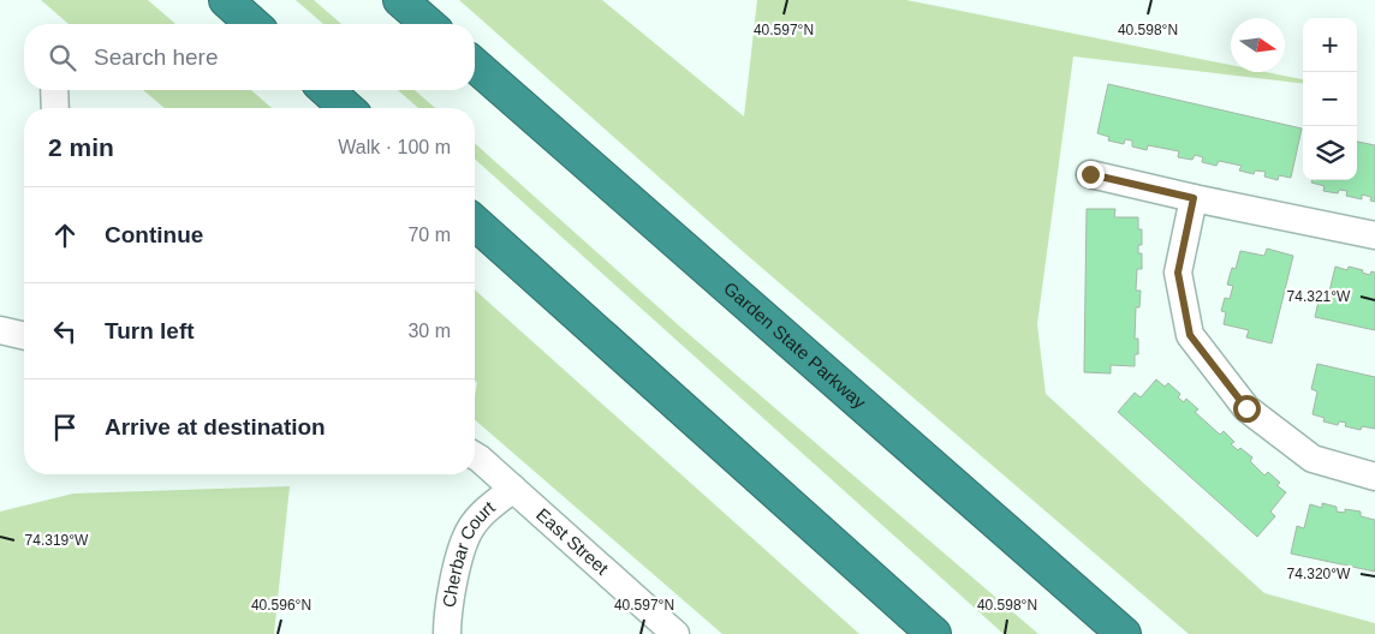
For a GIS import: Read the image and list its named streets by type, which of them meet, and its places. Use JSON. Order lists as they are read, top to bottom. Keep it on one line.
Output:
{"streets":{"highway":["Garden State Parkway"],"street":["East Street","Cherbar Court"]},"crossings":[["East Street","Cherbar Court"]],"north":"right","page":{"map_buttons":["+","−"],"search":"Search here","heading":["2 min","Walk · 100 m"],"list":[["Continue","70 m"],["Turn left","30 m"],"Arrive at destination"]},"coordinates":["40.597°N","40.598°N","74.321°W","74.319°W","74.320°W","40.596°N"]}
